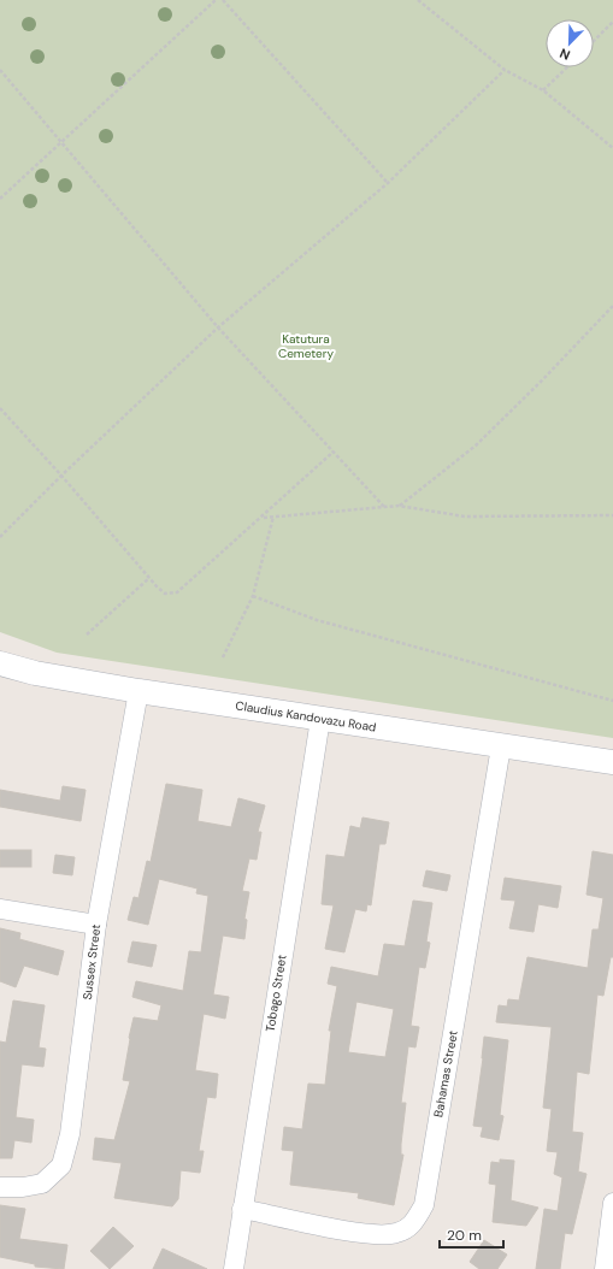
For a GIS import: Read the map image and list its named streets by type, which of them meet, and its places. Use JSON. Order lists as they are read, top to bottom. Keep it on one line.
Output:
{"streets":{"street":["Claudius Kandovazu Road","Sussex Street","Tobago Street","Bahamas Street"]},"crossings":[["Claudius Kandovazu Road","Sussex Street"],["Claudius Kandovazu Road","Tobago Street"],["Claudius Kandovazu Road","Bahamas Street"],["Tobago Street","Bahamas Street"]],"parks":["Katutura Cemetery"],"scale_bar":"20 m","north":"bottom left"}
